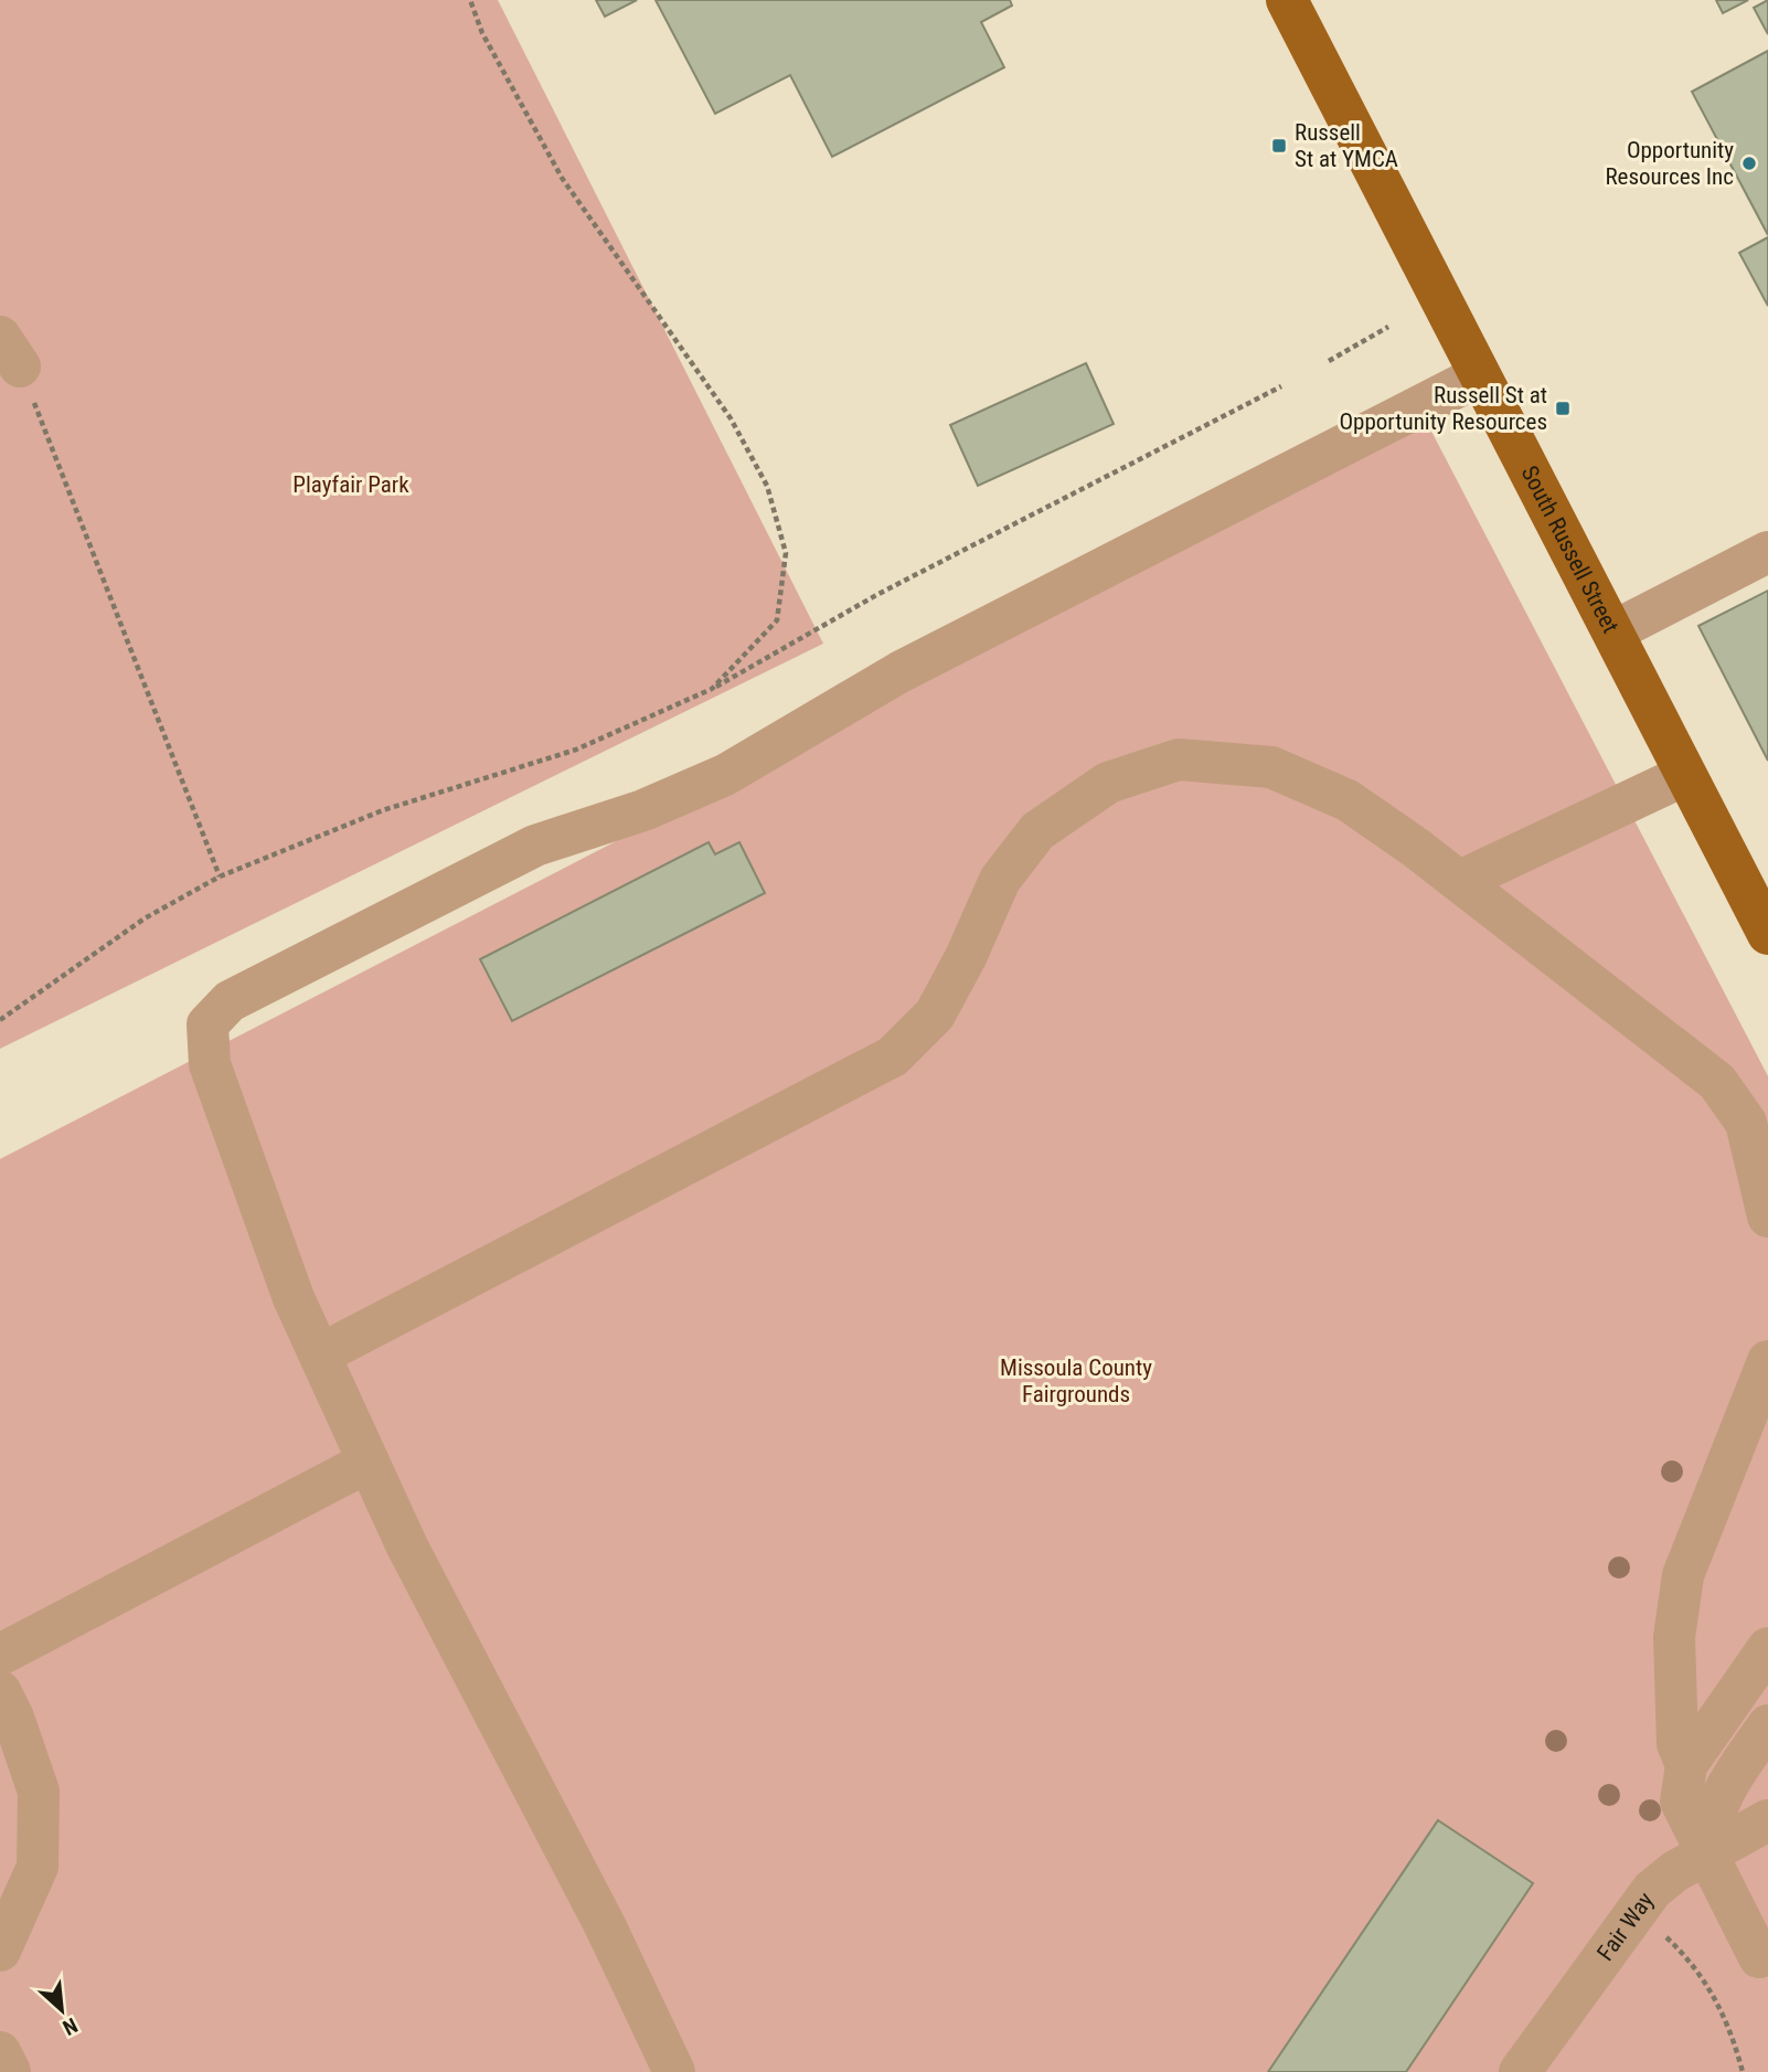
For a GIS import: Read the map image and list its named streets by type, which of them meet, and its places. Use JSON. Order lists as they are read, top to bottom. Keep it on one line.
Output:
{"streets":{"main road":["South Russell Street"],"street":["Fair Way"]},"parks":["Playfair Park","Missoula County Fairgrounds"],"places":{"transit":["Russell St at YMCA","Russell St at Opportunity Resources"],"other":["Opportunity Resources Inc"]},"north":"bottom right"}
